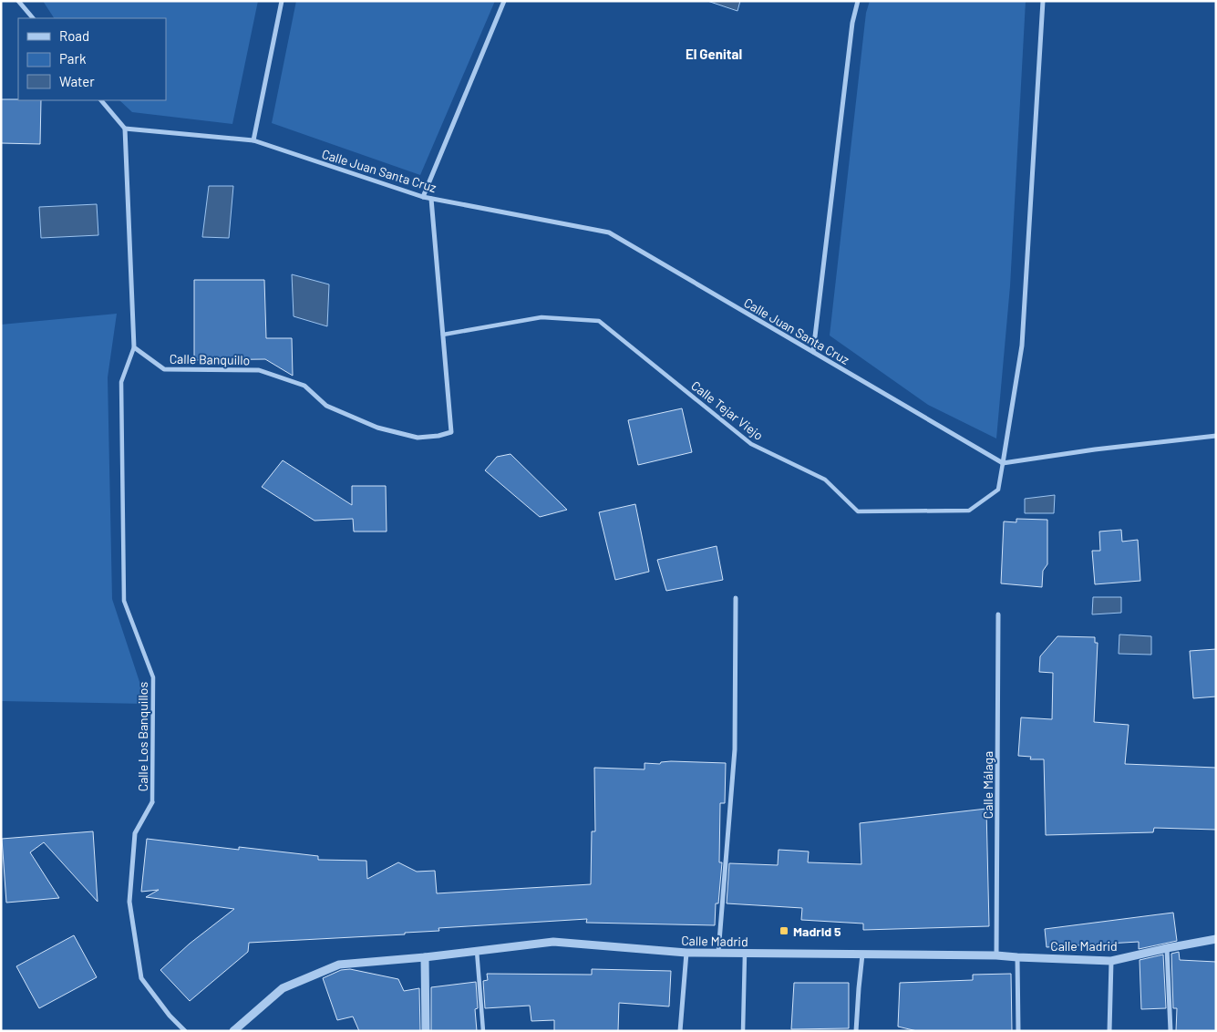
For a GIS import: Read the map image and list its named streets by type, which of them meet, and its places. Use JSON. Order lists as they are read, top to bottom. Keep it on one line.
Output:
{"streets":{"street":["Calle Juan Santa Cruz","Calle Banquillo","Calle Tejar Viejo","Calle Los Banquillos","Calle Málaga","Calle Madrid"]},"crossings":[["Calle Juan Santa Cruz","Calle Tejar Viejo"],["Calle Banquillo","Calle Tejar Viejo"],["Calle Banquillo","Calle Los Banquillos"],["Calle Málaga","Calle Madrid"]],"districts":["El Genital"],"places":{"transit":["Madrid 5"]},"legend":["Road","Park","Water"]}
